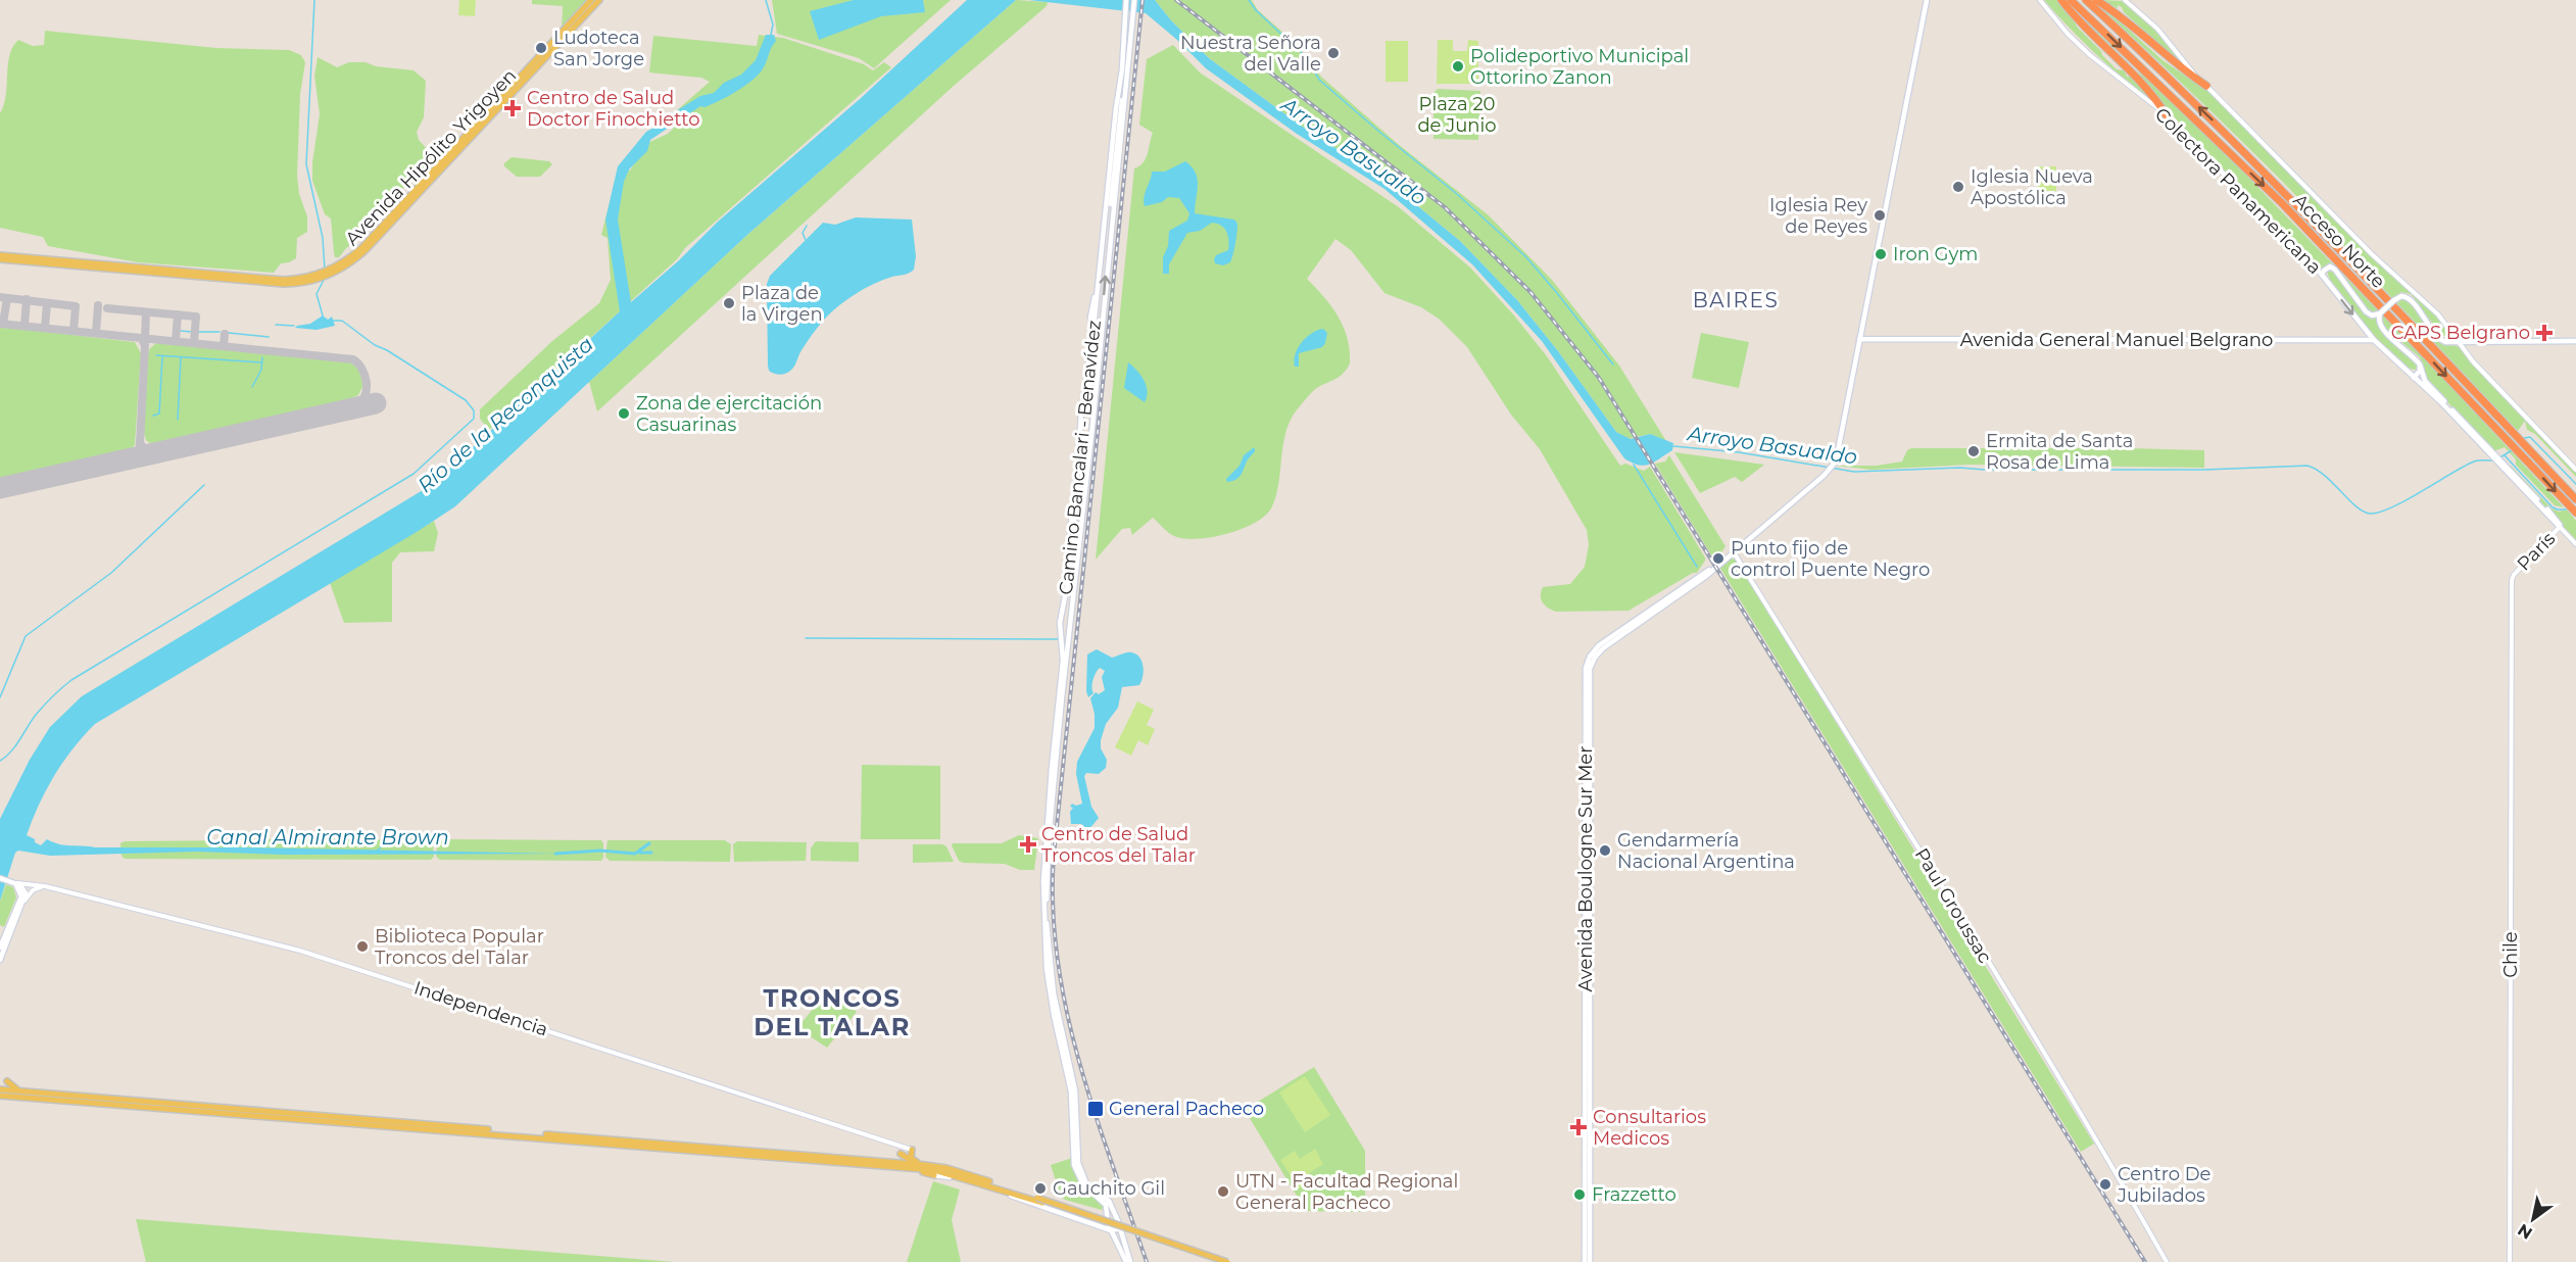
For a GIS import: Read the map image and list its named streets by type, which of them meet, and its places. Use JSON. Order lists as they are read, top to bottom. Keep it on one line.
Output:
{"streets":{"highway":["Acceso Norte"],"main road":["Avenida Hipólito Yrigoyen","Colectora Panamericana","Avenida General Manuel Belgrano","Camino Bancalari - Benavídez","Avenida Boulogne Sur Mer"],"street":["París","Paul Groussac","Chile","Independencia"]},"crossings":[["Colectora Panamericana","Avenida General Manuel Belgrano"],["Avenida General Manuel Belgrano","Avenida Boulogne Sur Mer"],["París","Chile"],["Avenida Boulogne Sur Mer","Paul Groussac"]],"districts":["BAIRES","TRONCOS DEL TALAR"],"water":["Arroyo Basualdo","Río de la Reconquista","Canal Almirante Brown"],"parks":["Plaza 20 de Junio"],"places":{"other":["Ludoteca San Jorge","Nuestra Señora del Valle","Polideportivo Municipal Ottorino Zanon","Iglesia Nueva Apostólica","Iglesia Rey de Reyes","Iron Gym","Plaza de la Virgen","Zona de ejercitación Casuarinas","Ermita de Santa Rosa de Lima","Punto fijo de control Puente Negro","Gendarmería Nacional Argentina","Biblioteca Popular Troncos del Talar","Centro De Jubilados","Gauchito Gil","UTN - Facultad Regional General Pacheco","Frazzetto"],"health":["Centro de Salud Doctor Finochietto","CAPS Belgrano","Centro de Salud Troncos del Talar","Consultarios Medicos"],"transit":["General Pacheco"]},"north":"bottom left"}
